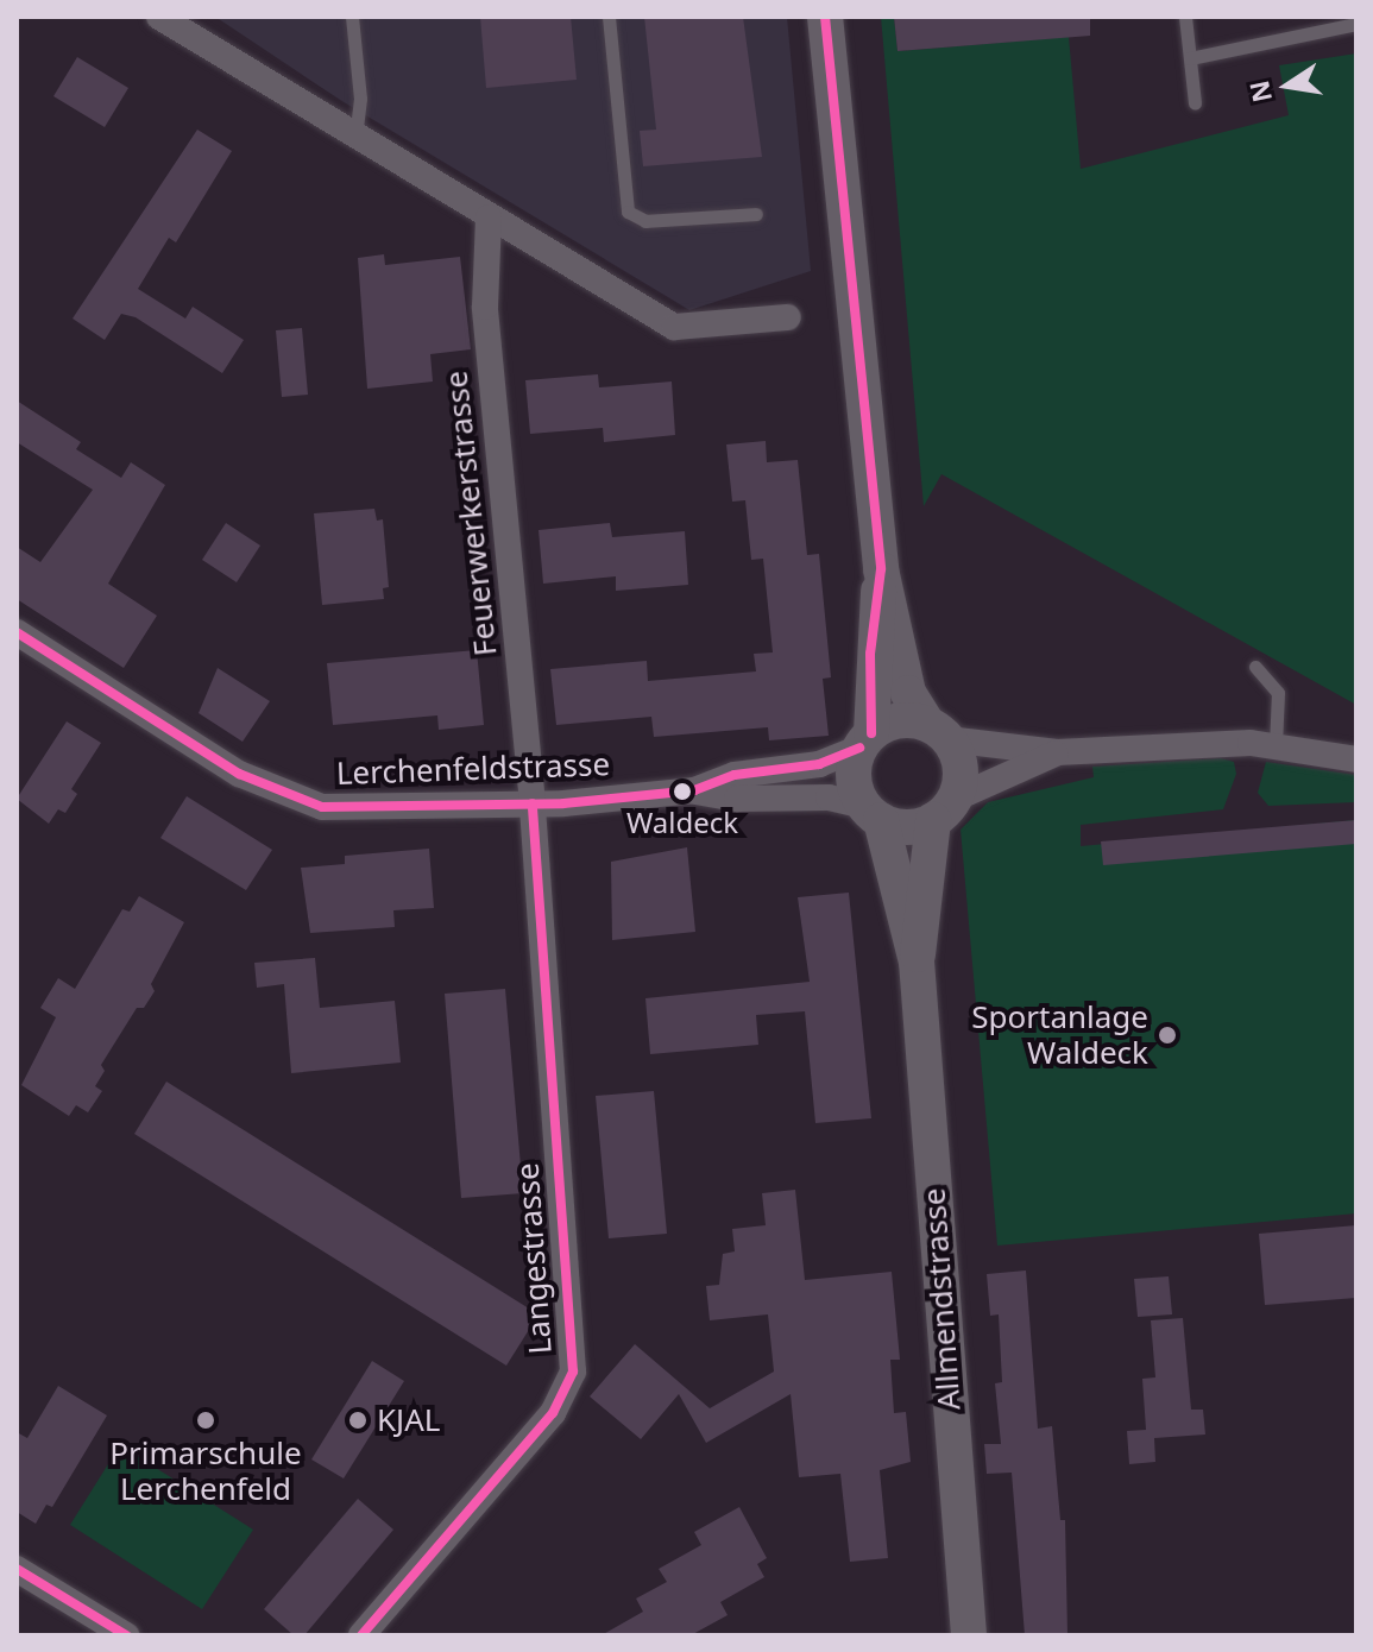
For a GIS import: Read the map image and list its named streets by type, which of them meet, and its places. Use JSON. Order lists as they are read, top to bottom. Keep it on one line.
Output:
{"streets":{"main road":["Allmendstrasse"],"street":["Feuerwerkerstrasse","Lerchenfeldstrasse","Langestrasse"]},"crossings":[["Feuerwerkerstrasse","Lerchenfeldstrasse"],["Feuerwerkerstrasse","Langestrasse"],["Lerchenfeldstrasse","Langestrasse"],["Lerchenfeldstrasse","Allmendstrasse"]],"places":["Waldeck","Sportanlage Waldeck","Primarschule Lerchenfeld","KJAL"],"north":"left"}
